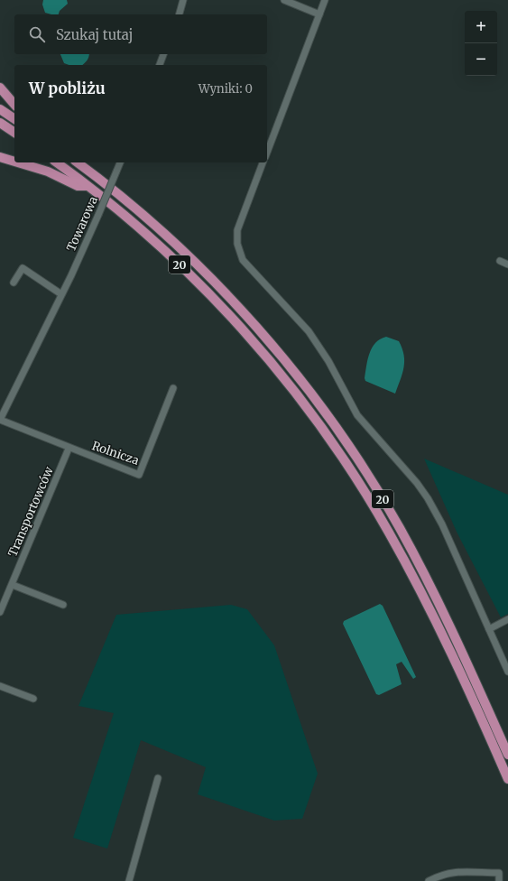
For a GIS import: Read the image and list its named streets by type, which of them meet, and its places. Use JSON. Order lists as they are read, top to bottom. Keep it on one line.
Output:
{"streets":{"main road":["20"],"street":["Towarowa","Rolnicza","Transportowców"]},"crossings":[["Towarowa","Rolnicza"],["Rolnicza","Transportowców"]],"page":{"map_buttons":["+","−"],"search":"Szukaj tutaj","heading":["W pobliżu","Wyniki: 0"]}}
